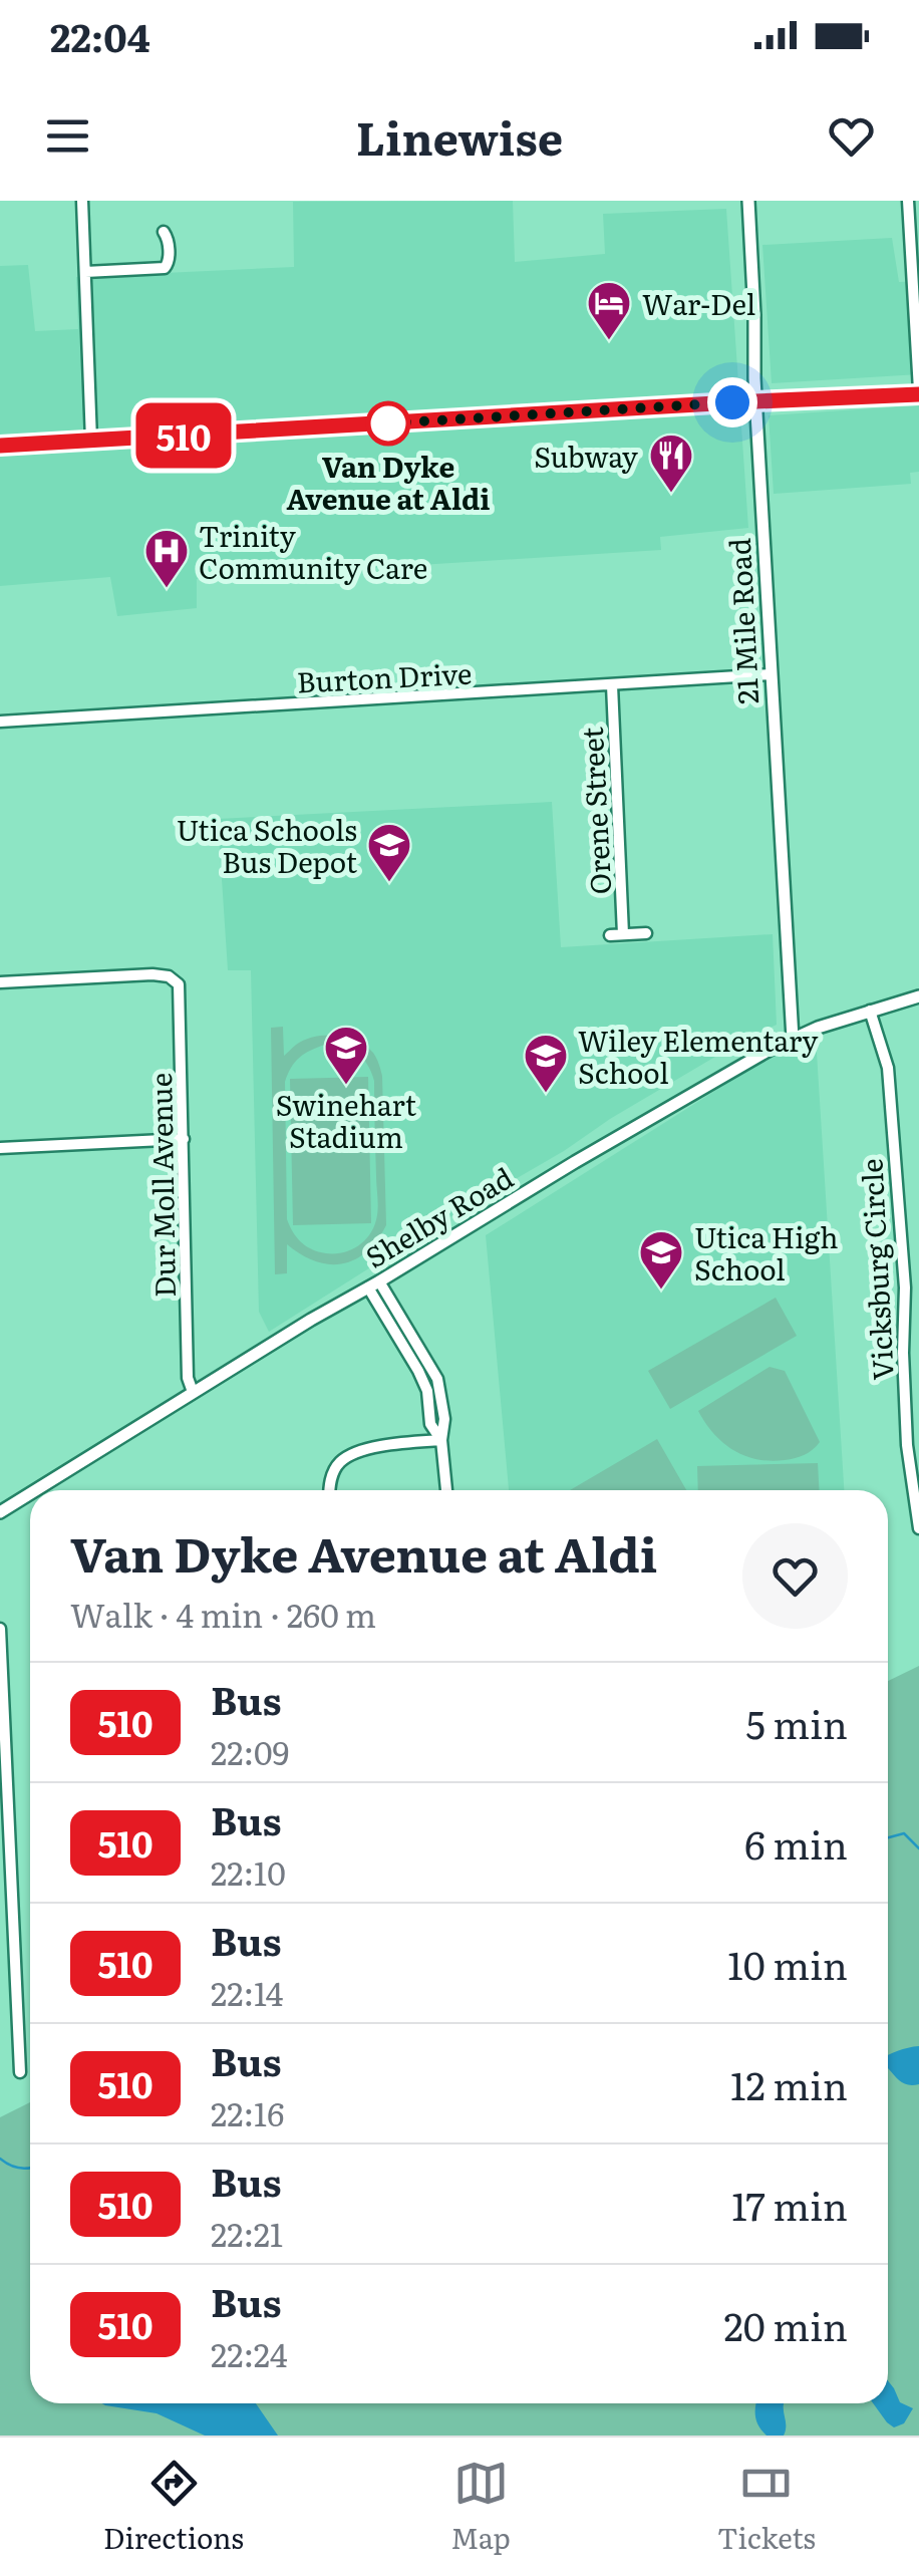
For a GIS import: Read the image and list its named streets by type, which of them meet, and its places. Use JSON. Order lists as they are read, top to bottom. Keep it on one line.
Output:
{"streets":{"street":["21 Mile Road","Burton Drive","Orene Street","Dur Moll Avenue","Shelby Road","Vicksburg Circle"]},"crossings":[["21 Mile Road","Burton Drive"],["21 Mile Road","Shelby Road"],["Burton Drive","Orene Street"],["Dur Moll Avenue","Shelby Road"],["Shelby Road","Vicksburg Circle"]],"places":{"hotel":["War-Del"],"other":["Van Dyke Avenue at Aldi"],"restaurant":["Subway"],"hospital":["Trinity Community Care"],"school or university":["Utica Schools Bus Depot","Swinehart Stadium","Wiley Elementary School","Utica High School"]},"lines":["bus line 510"],"page":{"status":"22:04","header":"Linewise","on_map":"510","heading":["Van Dyke Avenue at Aldi","Walk · 4 min · 260 m"],"list":[{"mark":"510","name":"Bus","note":"22:09","value":"5 min"},{"mark":"510","name":"Bus","note":"22:10","value":"6 min"},{"mark":"510","name":"Bus","note":"22:14","value":"10 min"},{"mark":"510","name":"Bus","note":"22:16","value":"12 min"},{"mark":"510","name":"Bus","note":"22:21","value":"17 min"},{"mark":"510","name":"Bus","note":"22:24","value":"20 min"}],"tabs":["Directions","Map","Tickets"]}}
